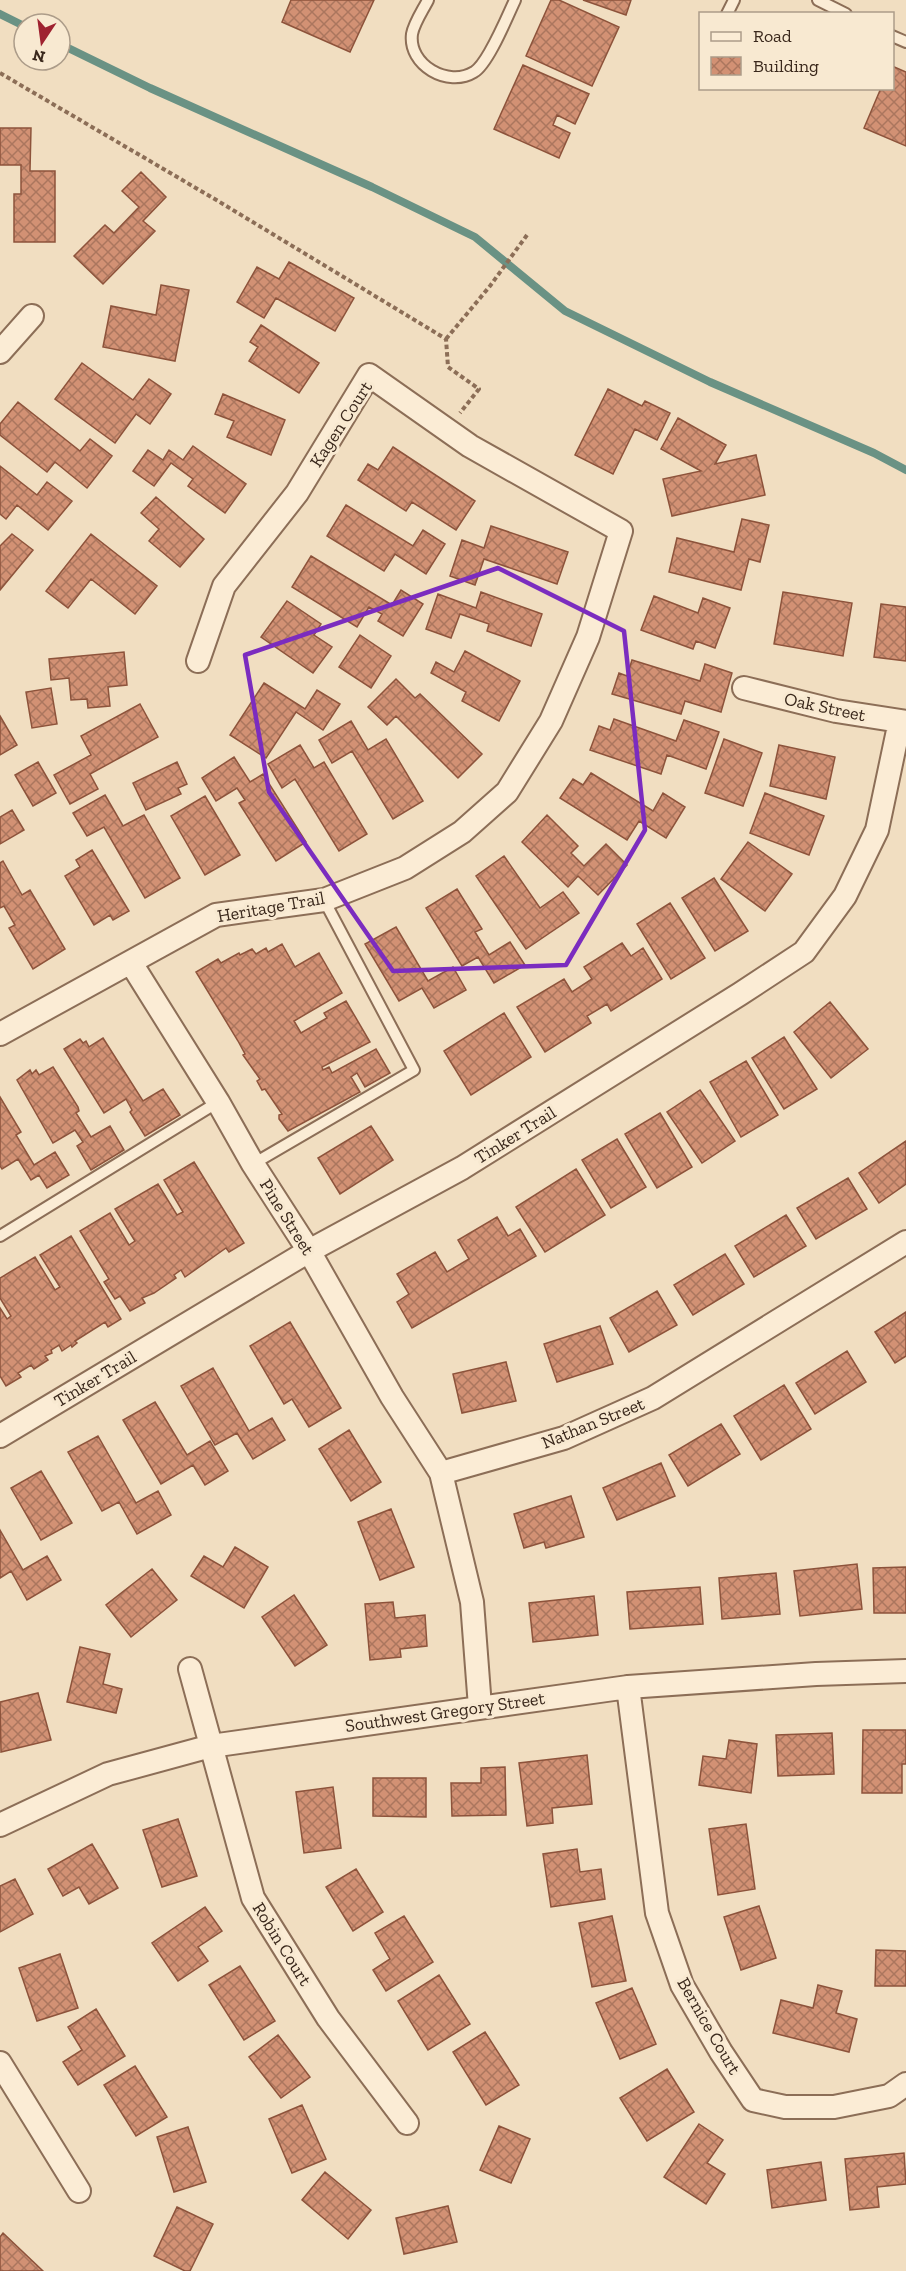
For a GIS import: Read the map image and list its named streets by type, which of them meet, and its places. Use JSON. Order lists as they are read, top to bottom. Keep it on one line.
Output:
{"streets":{"street":["Kagen Court","Oak Street","Heritage Trail","Tinker Trail","Pine Street","Nathan Street","Southwest Gregory Street","Robin Court","Bernice Court"]},"crossings":[["Kagen Court","Heritage Trail"],["Oak Street","Tinker Trail"],["Heritage Trail","Pine Street"],["Tinker Trail","Pine Street"],["Pine Street","Nathan Street"],["Southwest Gregory Street","Robin Court"],["Southwest Gregory Street","Bernice Court"]],"legend":["Road","Building"],"north":"bottom"}
